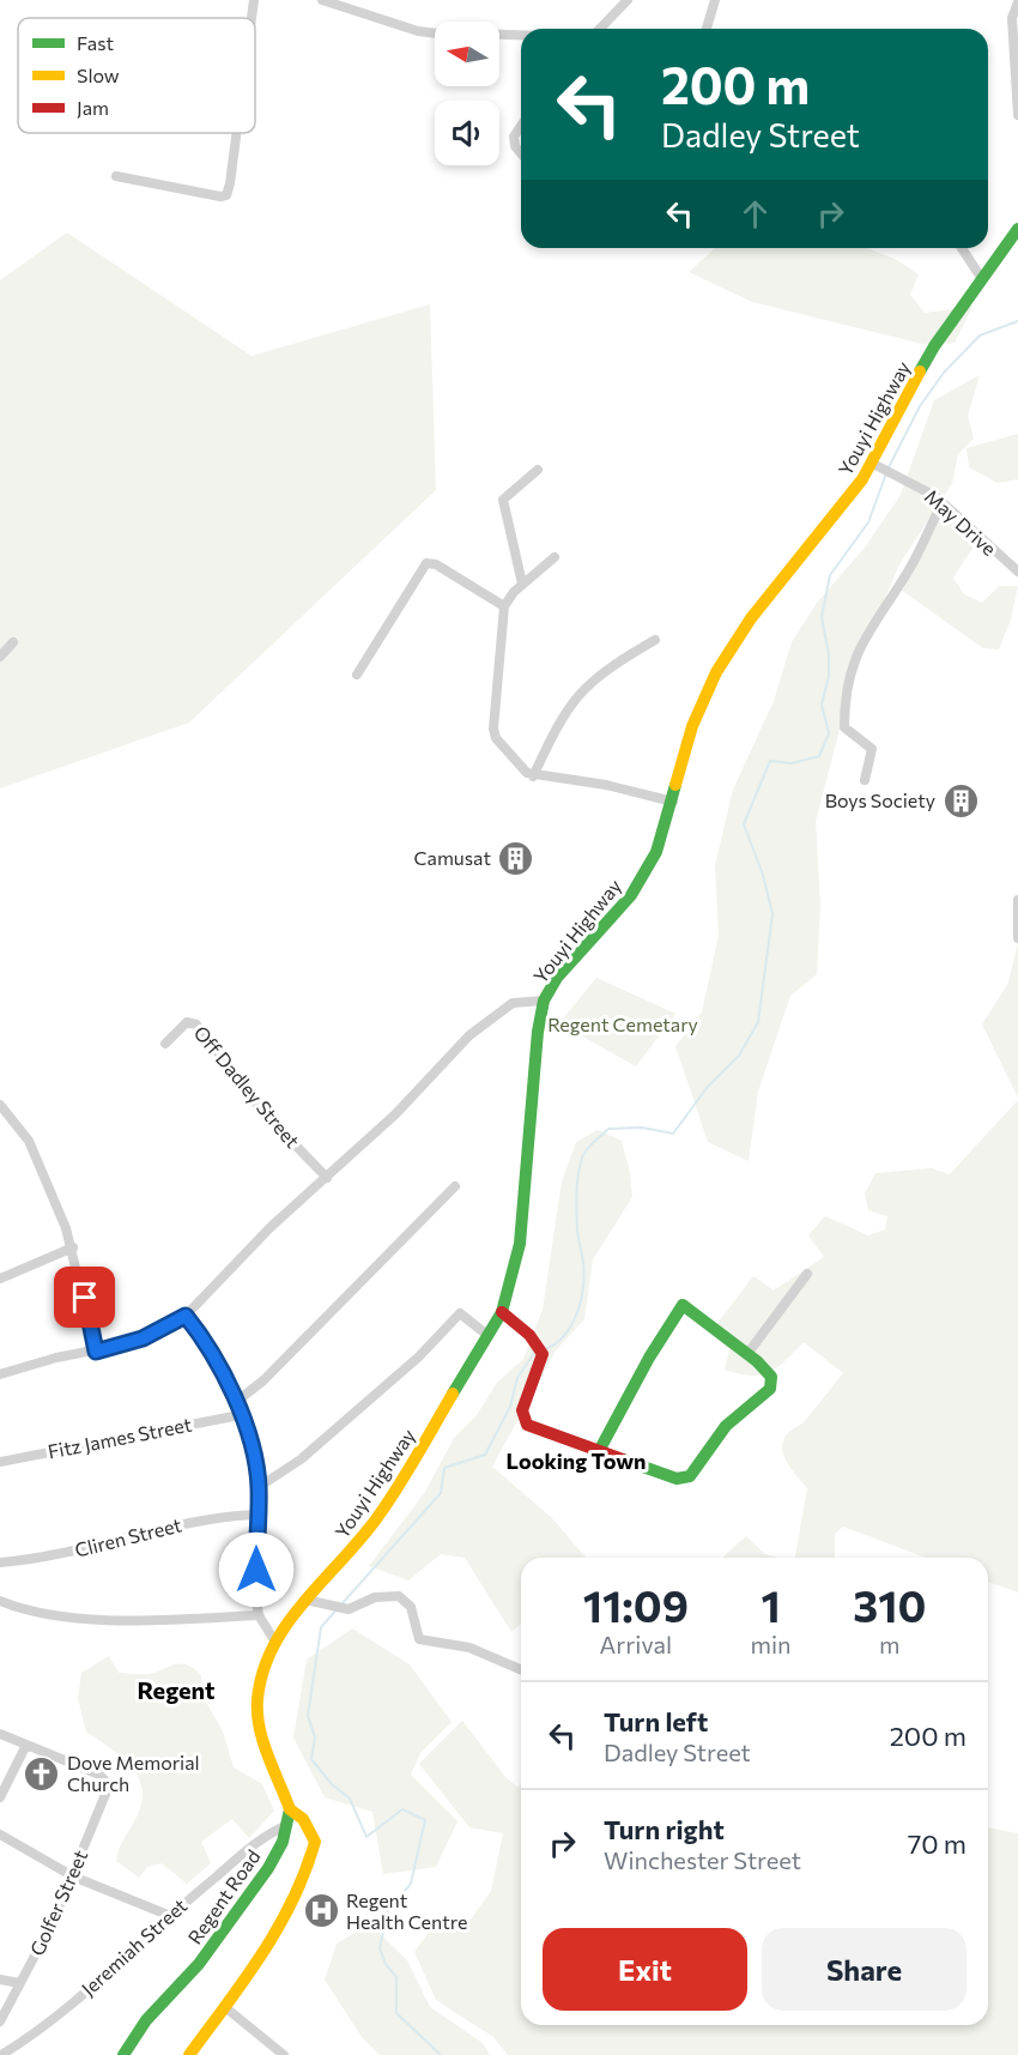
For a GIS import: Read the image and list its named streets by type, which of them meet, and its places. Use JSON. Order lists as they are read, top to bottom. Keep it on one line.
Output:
{"streets":{"main road":["Youyi Highway","Regent Road"],"street":["May Drive","Off Dadley Street","Fitz James Street","Cliren Street","Golfer Street","Jeremiah Street"]},"crossings":[["Youyi Highway","May Drive"],["Youyi Highway","Regent Road"],["Regent Road","Jeremiah Street"]],"districts":["Looking Town","Regent"],"parks":["Regent Cemetary"],"places":{"building":["Boys Society","Camusat"],"church":["Dove Memorial Church"],"hospital":["Regent Health Centre"]},"legend":["Fast","Slow","Jam"],"north":"left","page":{"turn":["200 m","Dadley Street"],"eta":["11:09","Arrival","1","min","310","m"],"list":[{"name":"Turn left","note":"Dadley Street","value":"200 m"},{"name":"Turn right","note":"Winchester Street","value":"70 m"}],"buttons":["Exit","Share"]}}
